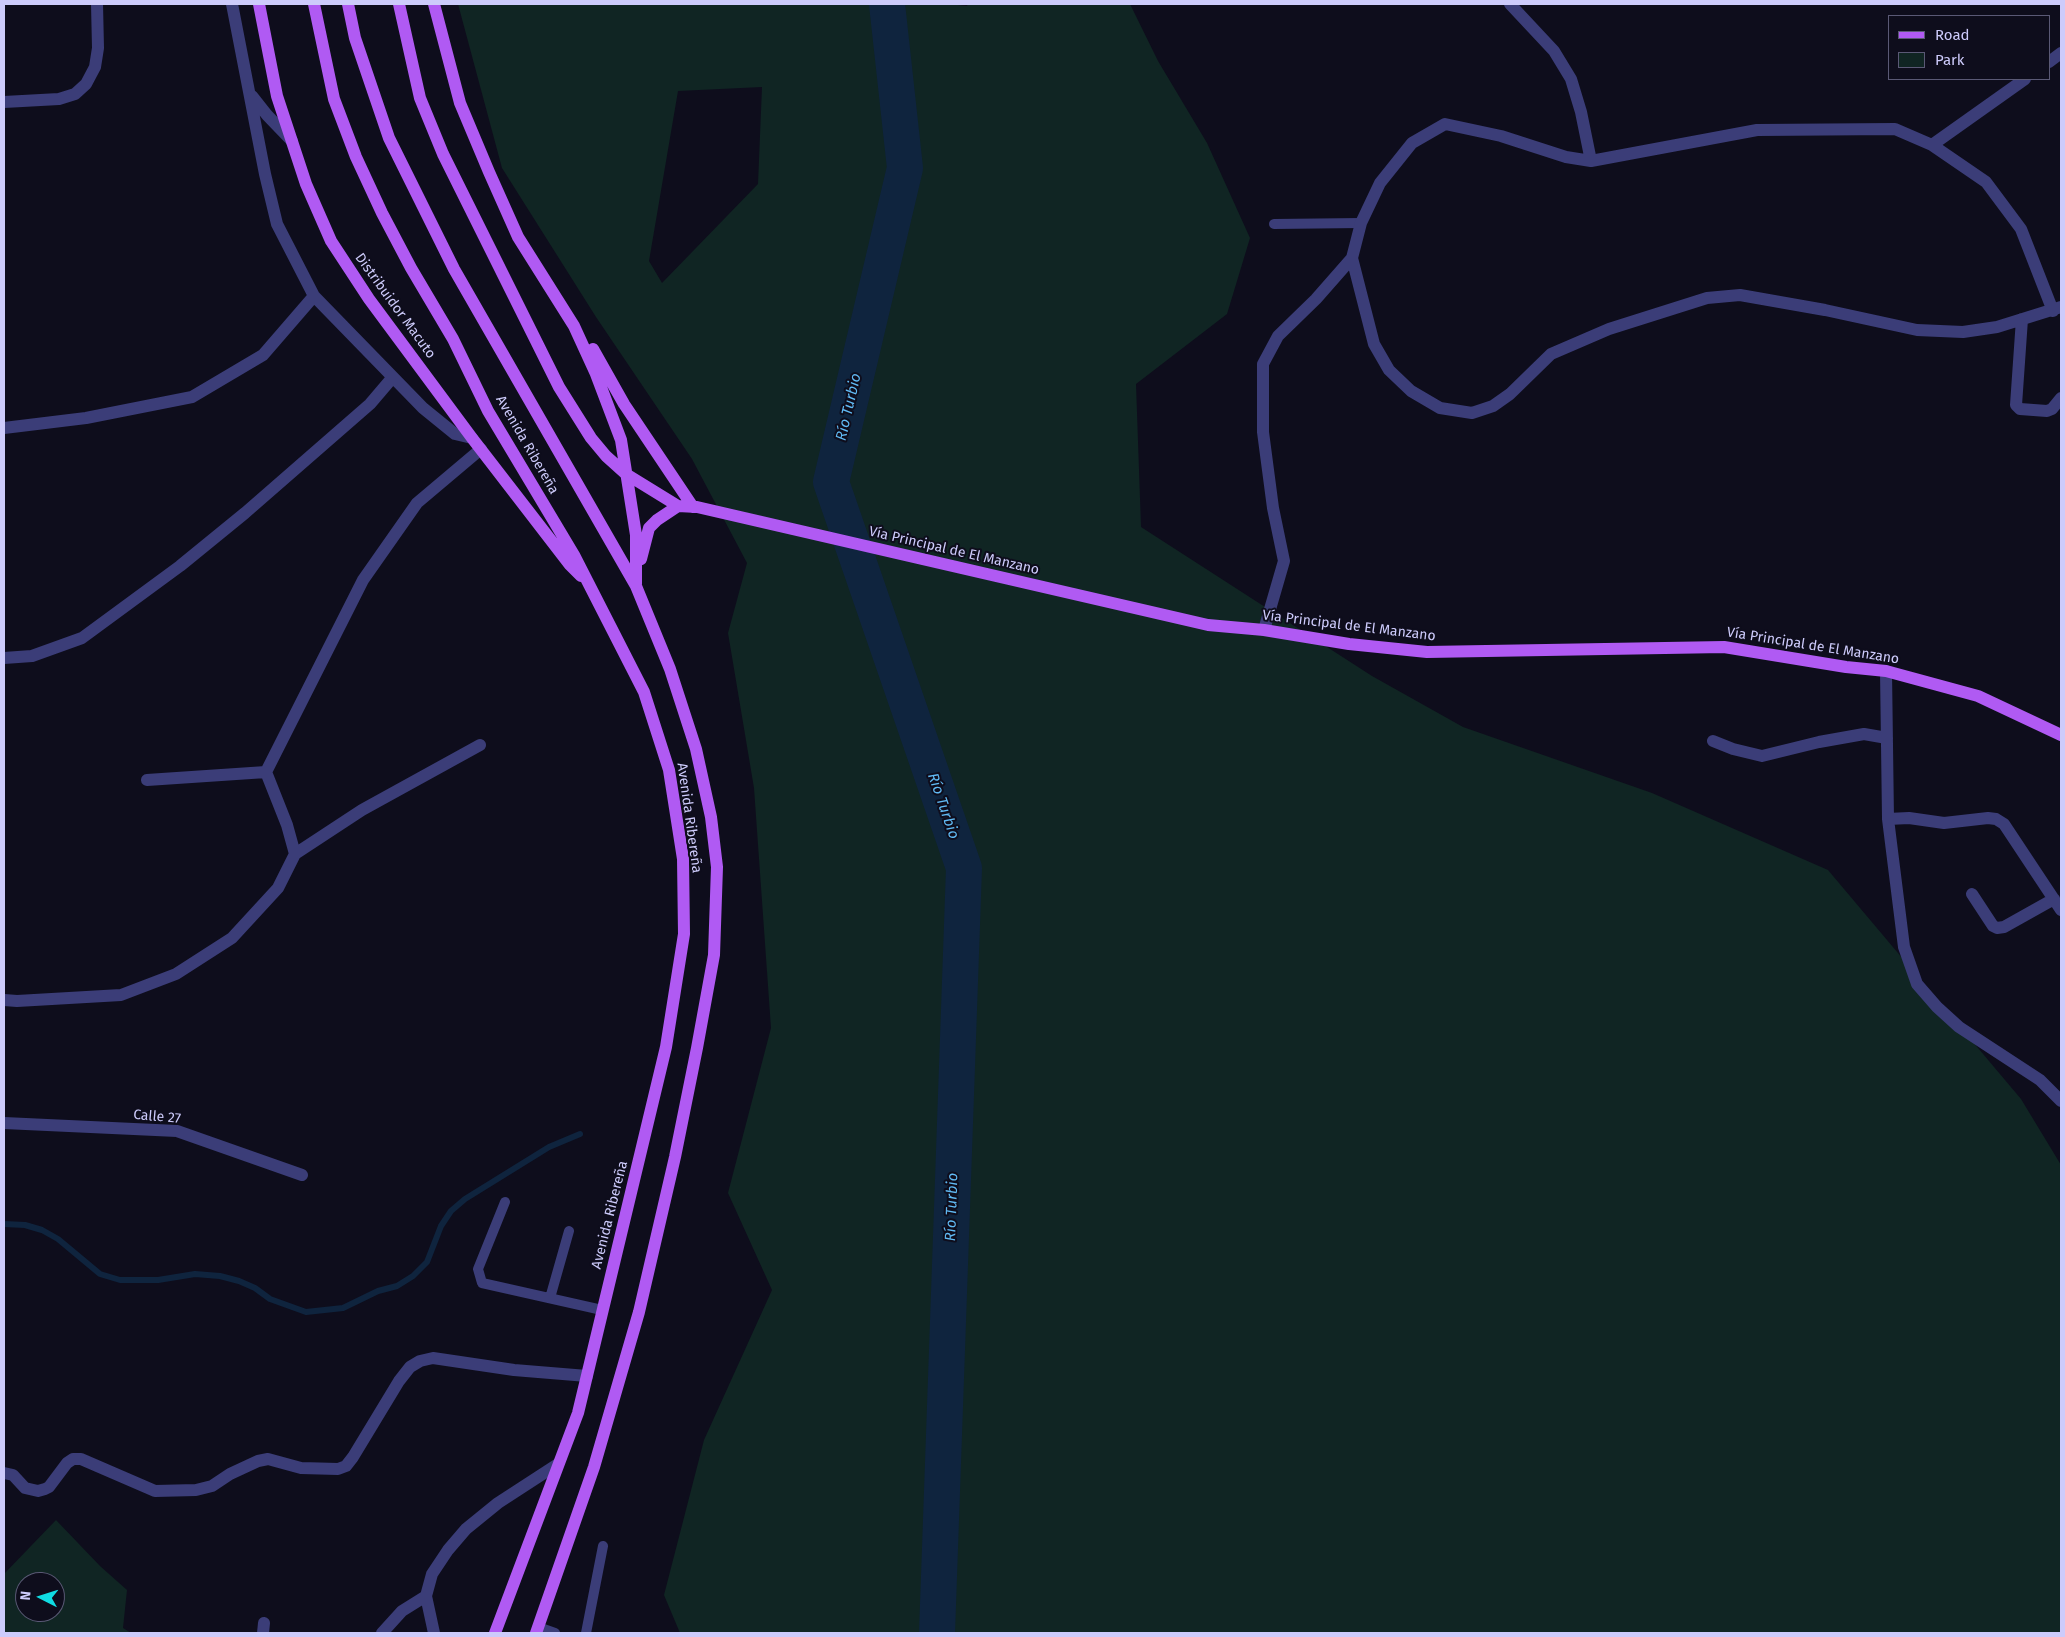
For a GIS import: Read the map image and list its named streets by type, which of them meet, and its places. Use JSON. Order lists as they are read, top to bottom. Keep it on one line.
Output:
{"streets":{"main road":["Distribuidor Macuto","Avenida Ribereña","Vía Principal de El Manzano"],"street":["Calle 27"]},"crossings":[["Distribuidor Macuto","Avenida Ribereña"]],"water":["Río Turbio"],"legend":["Road","Park"],"north":"left"}
